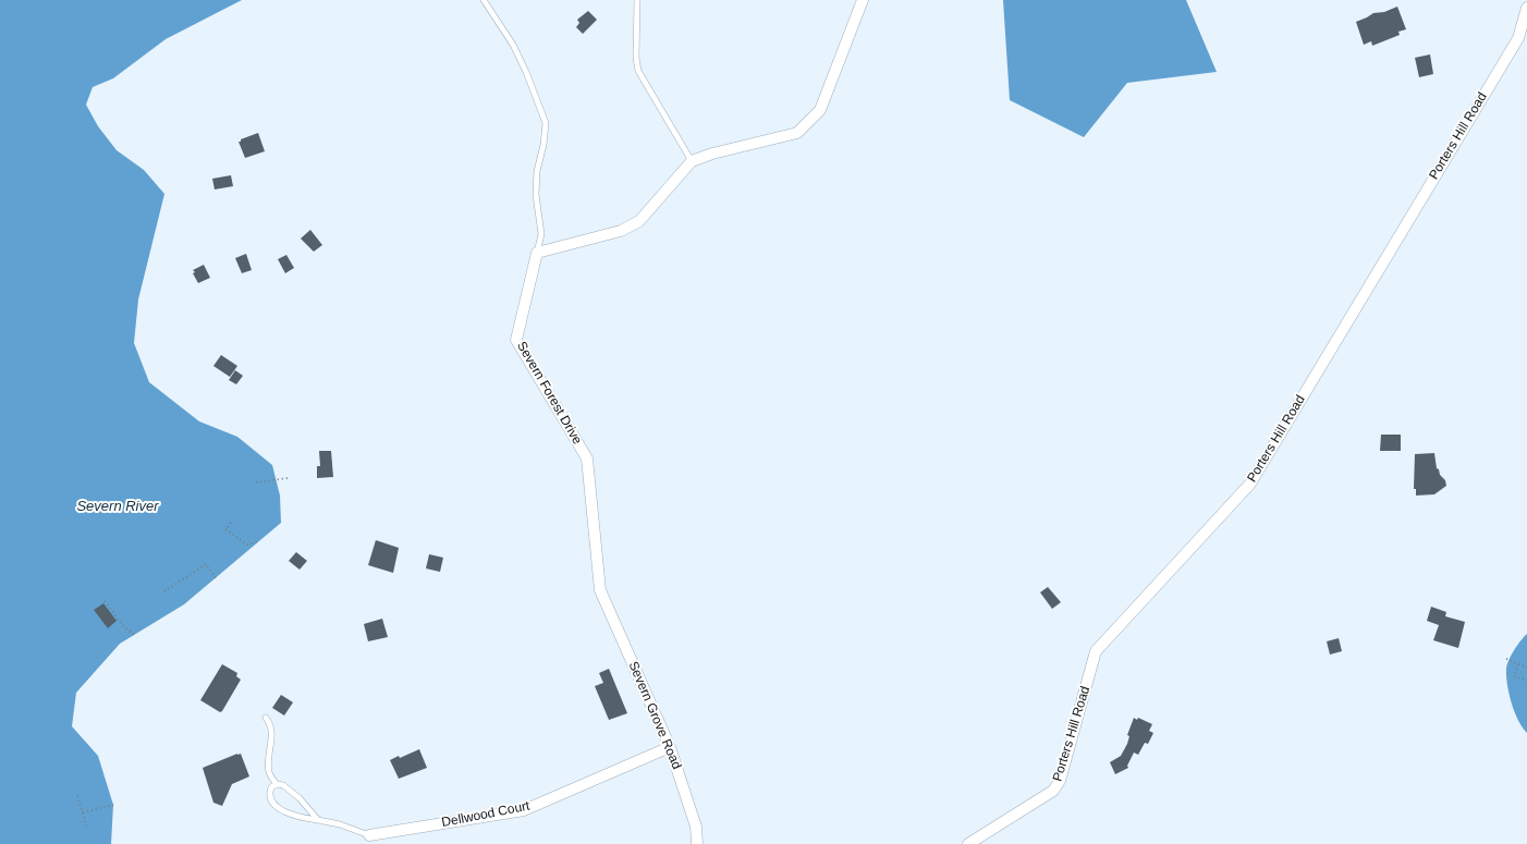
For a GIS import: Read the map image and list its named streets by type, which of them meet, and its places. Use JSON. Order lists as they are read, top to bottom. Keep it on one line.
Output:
{"streets":{"street":["Porters Hill Road","Severn Forest Drive","Severn Grove Road","Dellwood Court"]},"crossings":[["Severn Forest Drive","Severn Grove Road"],["Severn Grove Road","Dellwood Court"]],"water":["Severn River"]}
